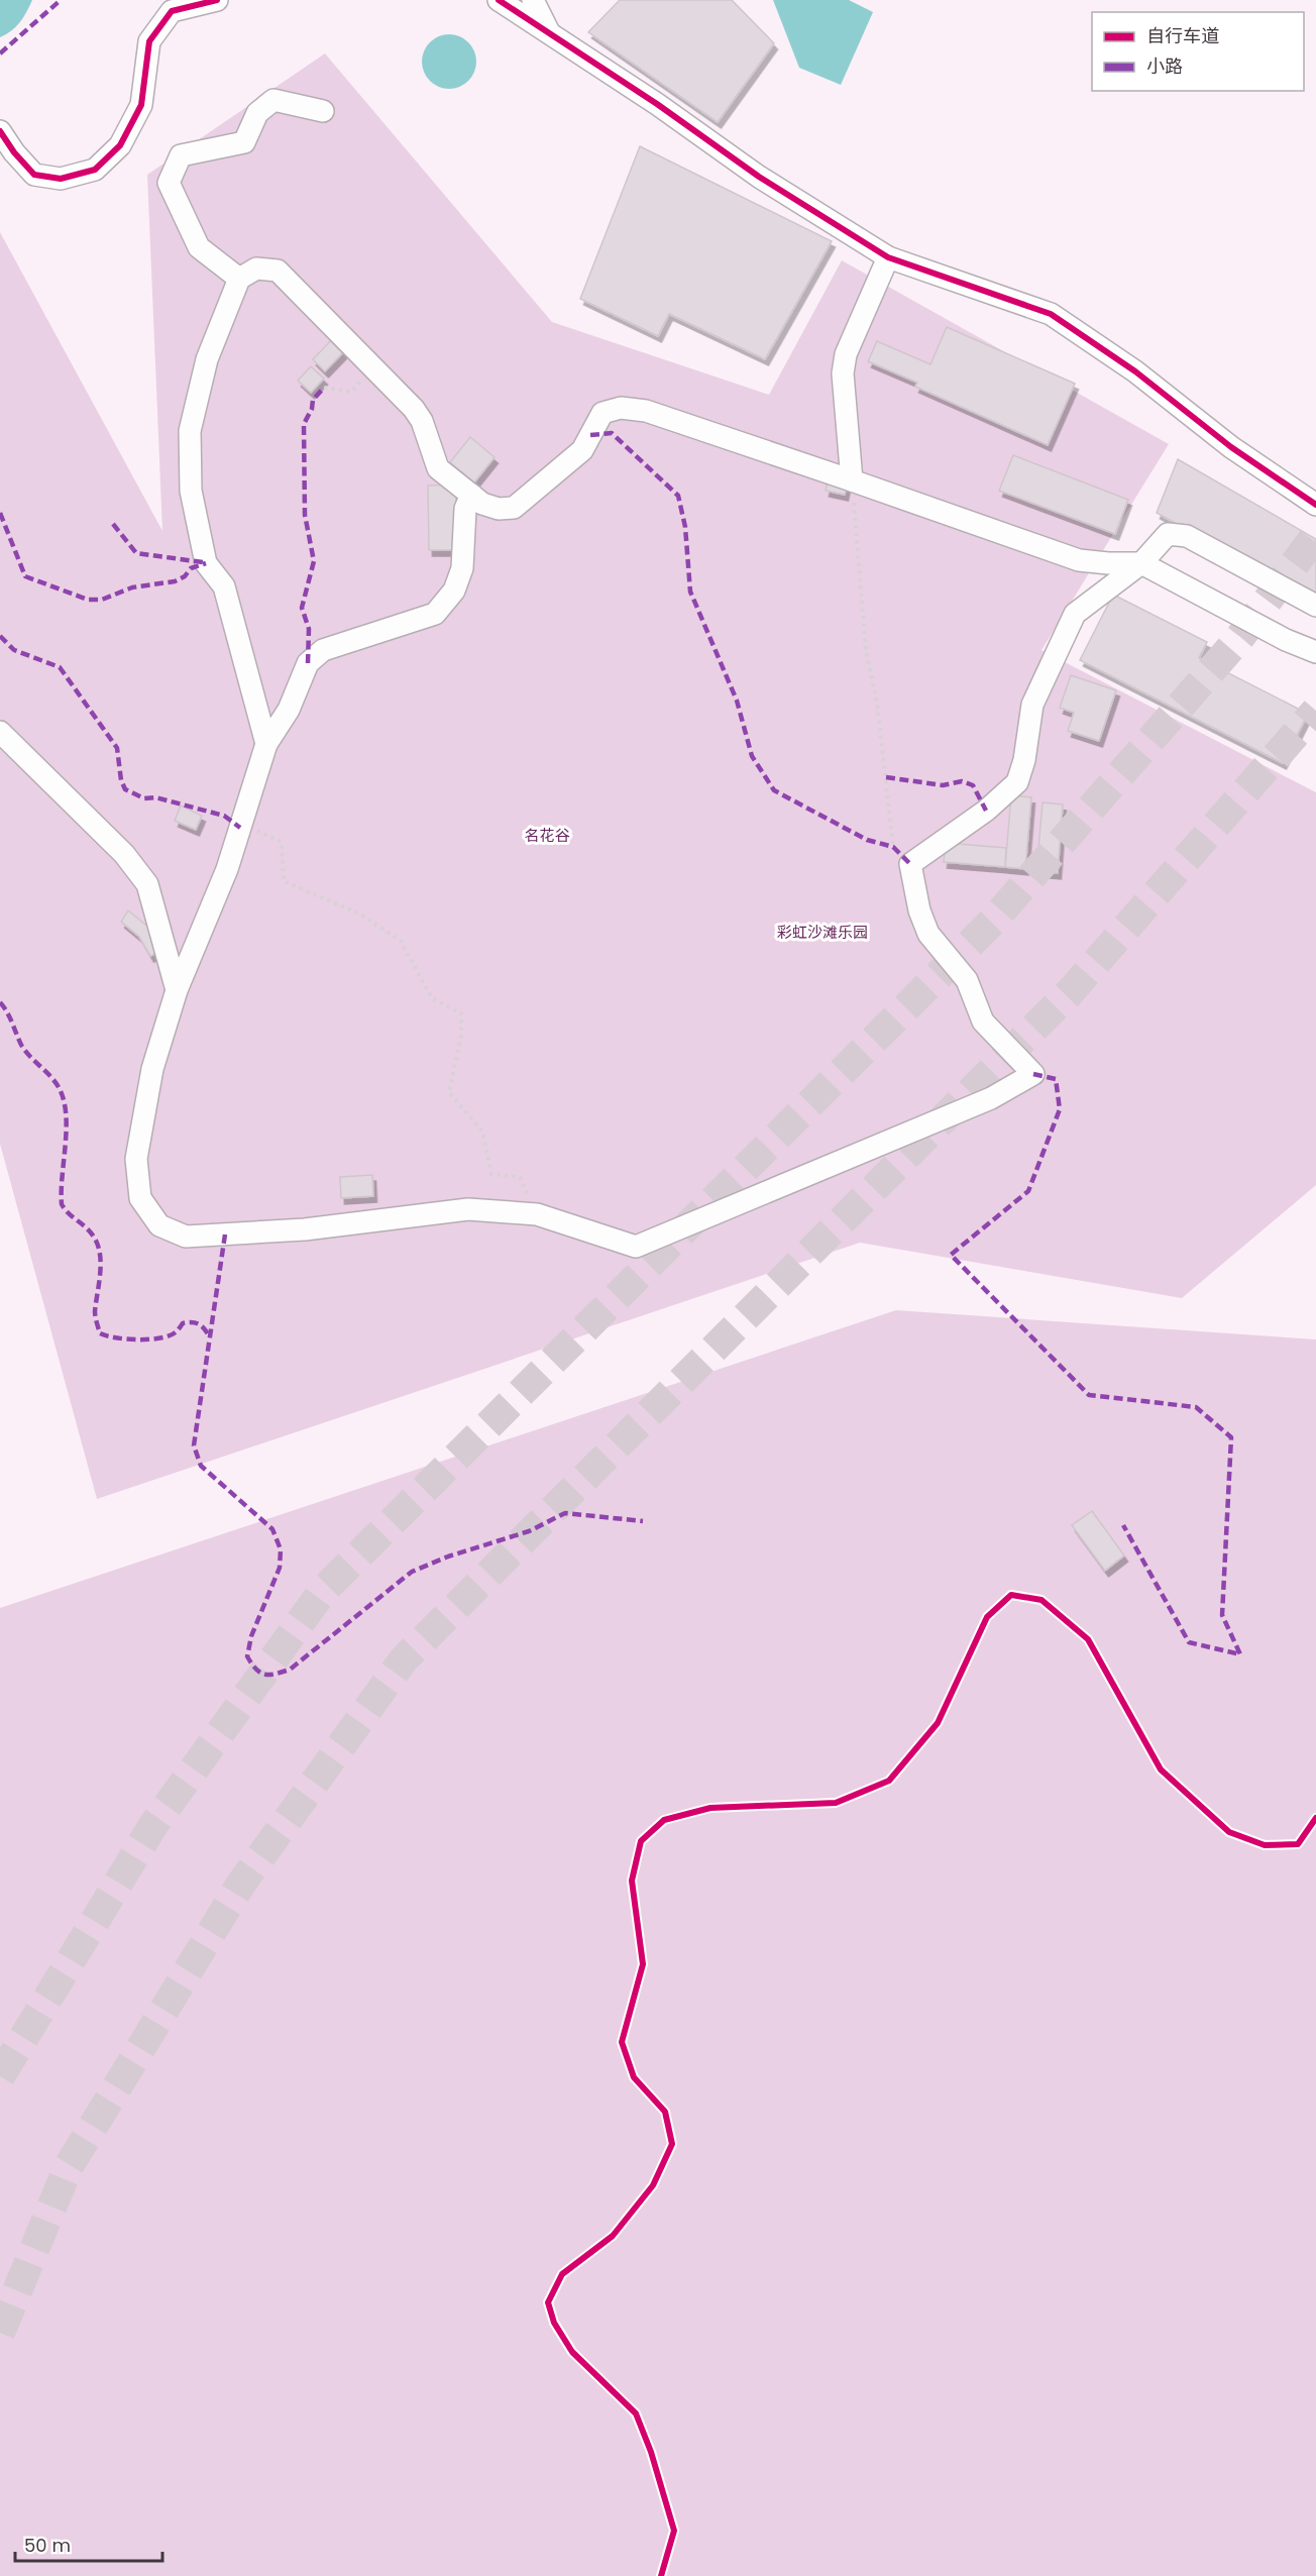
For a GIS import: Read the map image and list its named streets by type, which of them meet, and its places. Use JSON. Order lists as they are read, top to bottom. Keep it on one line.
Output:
{"parks":["名花谷","彩虹沙滩乐园"],"legend":["自行车道","小路"],"scale_bar":"50 m"}
